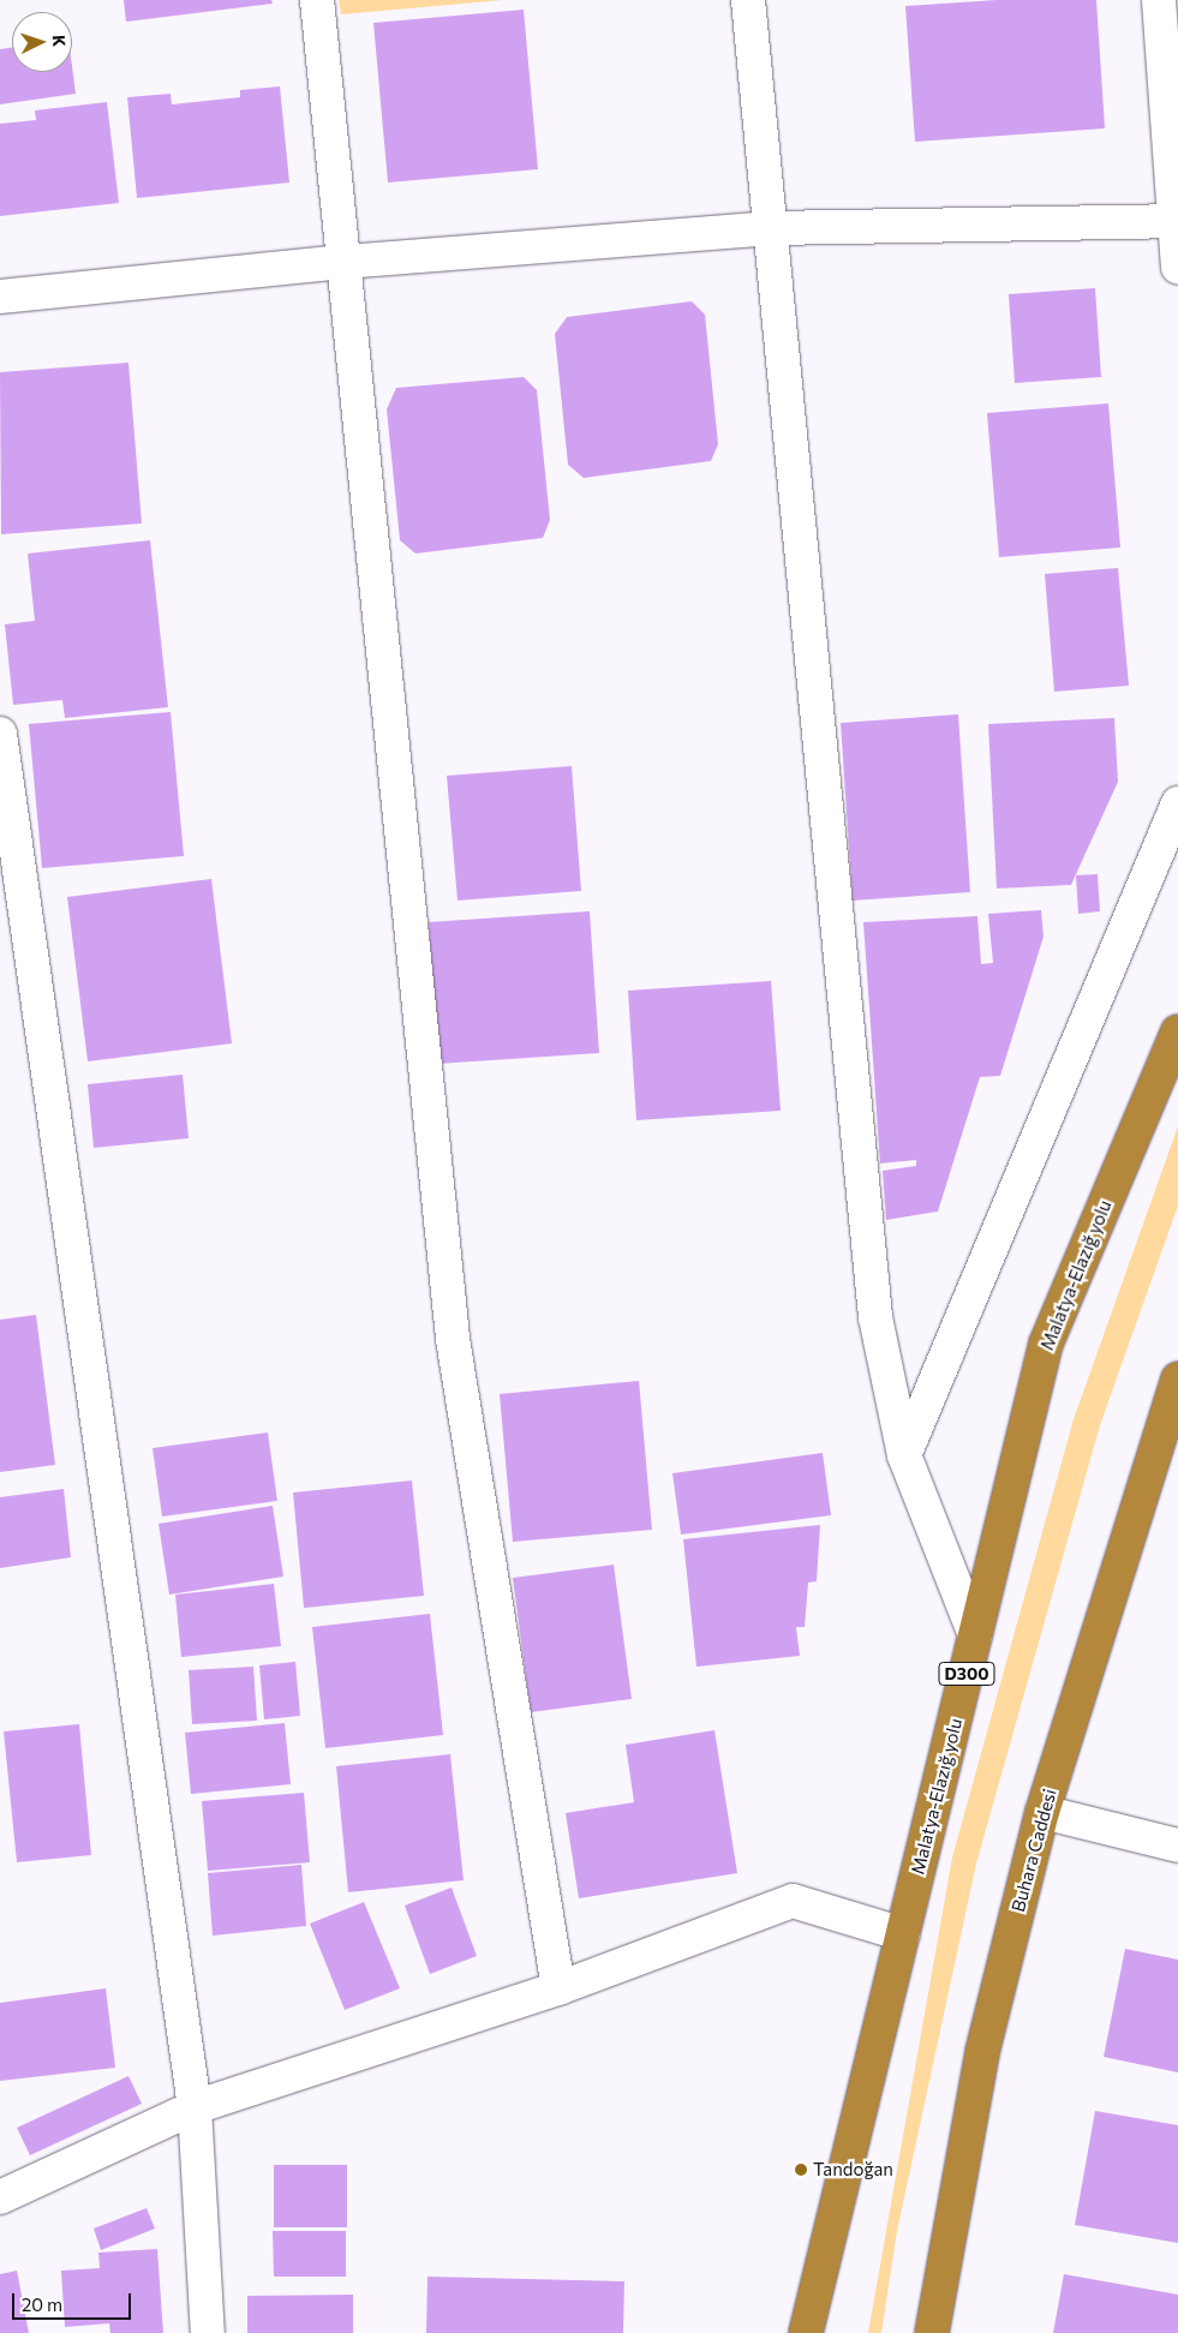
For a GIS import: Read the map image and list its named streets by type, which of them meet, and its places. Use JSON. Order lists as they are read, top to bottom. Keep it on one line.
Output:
{"streets":{"highway":["Malatya-Elazığ yolu","D300","Buhara Caddesi"]},"places":["Tandoğan"],"scale_bar":"20 m","north":"right"}
